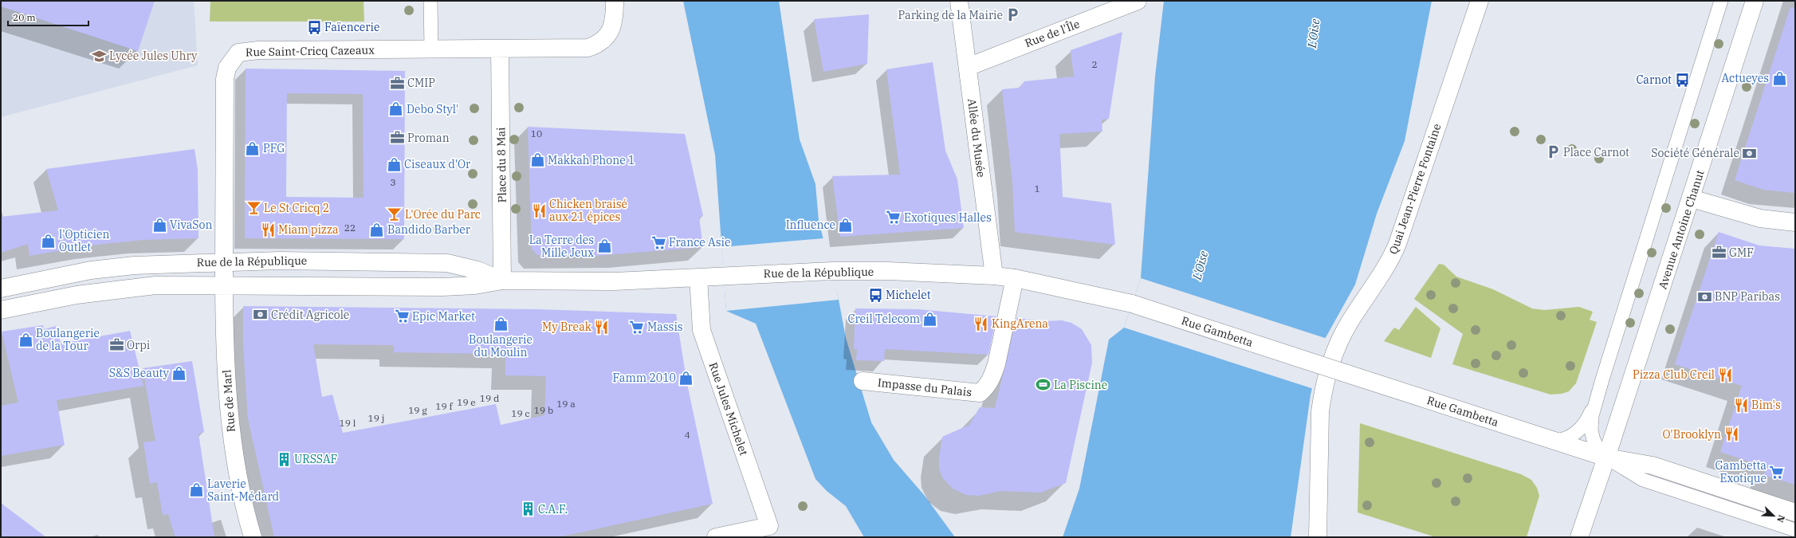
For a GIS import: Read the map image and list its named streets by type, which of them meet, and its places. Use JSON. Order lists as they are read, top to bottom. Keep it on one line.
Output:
{"streets":{"main road":["Rue de l'Île","Rue Saint-Cricq Cazeaux","Allée du Musée","Place du 8 Mai","Quai Jean-Pierre Fontaine","Avenue Antoine Chanut","Rue de la République","Rue Gambetta","Impasse du Palais","Rue de Marl","Rue Jules Michelet"]},"crossings":[["Rue de l'Île","Allée du Musée"],["Rue Saint-Cricq Cazeaux","Place du 8 Mai"],["Rue Saint-Cricq Cazeaux","Rue de la République"],["Rue Saint-Cricq Cazeaux","Rue de Marl"],["Allée du Musée","Rue de la République"],["Place du 8 Mai","Rue de la République"],["Avenue Antoine Chanut","Rue Gambetta"],["Rue de la République","Rue Gambetta"],["Rue de la République","Impasse du Palais"],["Rue de la République","Rue de Marl"],["Rue de la République","Rue Jules Michelet"]],"water":["L'Oise"],"places":{"parking":["Parking de la Mairie","Place Carnot"],"bus stop":["Faïencerie","Carnot","Michelet"],"school or university":["Lycée Jules Uhry"],"shop":["Actueyes","Debo Styl'","PFG","Makkah Phone 1","Ciseaux d'Or","VivaSon","Influence","Bandido Barber","l'Opticien Outlet","La Terre des Mille Jeux","Creil Telecom","Boulangerie du Moulin","Boulangerie de la Tour","S&S Beauty","Famm 2010","Laverie Saint-Médard"],"office":["CMIP","Proman","GMF","Orpi"],"bank":["Société Générale","BNP Paribas","Crédit Agricole"],"bar":["Le St Cricq 2","L'Orée du Parc"],"restaurant":["Chicken braisé aux 21 épices","Miam pizza","KingArena","My Break","Pizza Club Creil","Bim's","O'Brooklyn"],"supermarket":["Exotiques Halles","France Asie","Epic Market","Massis","Gambetta Exotique"],"sports":["La Piscine"],"building":["URSSAF","C.A.F."]},"house_numbers":["2","10","3","1","22","19 d","19 e","19 a","19 f","19 g","19 b","19 c","19 j","19 l","4"],"scale_bar":"20 m","north":"bottom right"}
